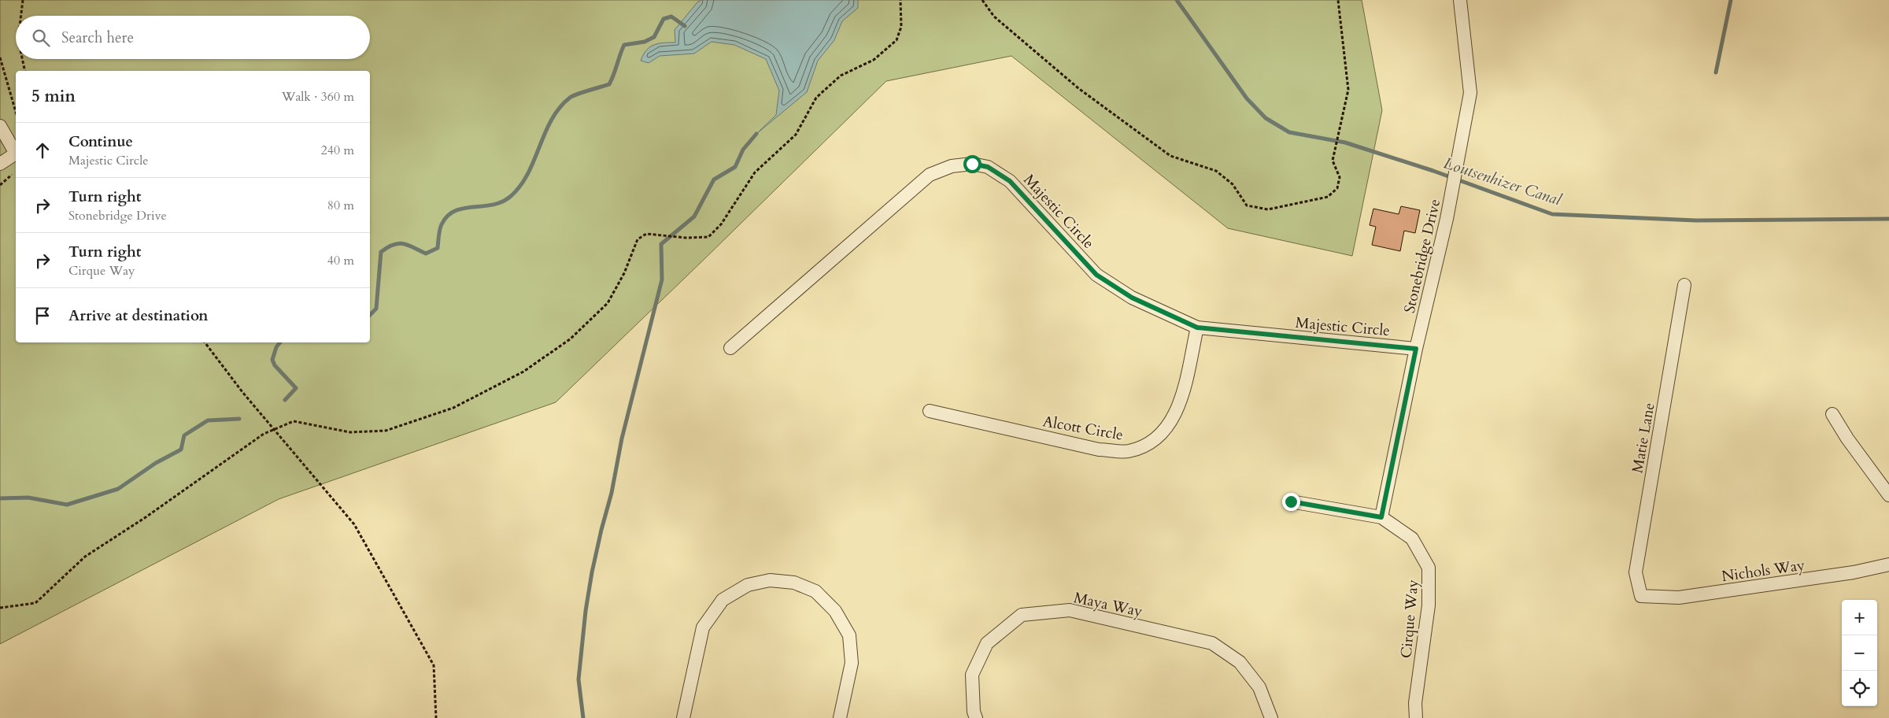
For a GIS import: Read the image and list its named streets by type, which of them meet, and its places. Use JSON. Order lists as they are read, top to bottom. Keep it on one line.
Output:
{"streets":{"street":["Majestic Circle","Stonebridge Drive","Alcott Circle","Matie Lane","Nichols Way","Maya Way","Cirque Way"]},"crossings":[["Majestic Circle","Stonebridge Drive"],["Majestic Circle","Alcott Circle"],["Stonebridge Drive","Cirque Way"],["Matie Lane","Nichols Way"]],"water":["Loutsenhizer Canal"],"page":{"search":"Search here","heading":["5 min","Walk · 360 m"],"list":[["Continue","Majestic Circle","240 m"],["Turn right","Stonebridge Drive","80 m"],["Turn right","Cirque Way","40 m"],"Arrive at destination"],"map_buttons":["+","−"]}}
